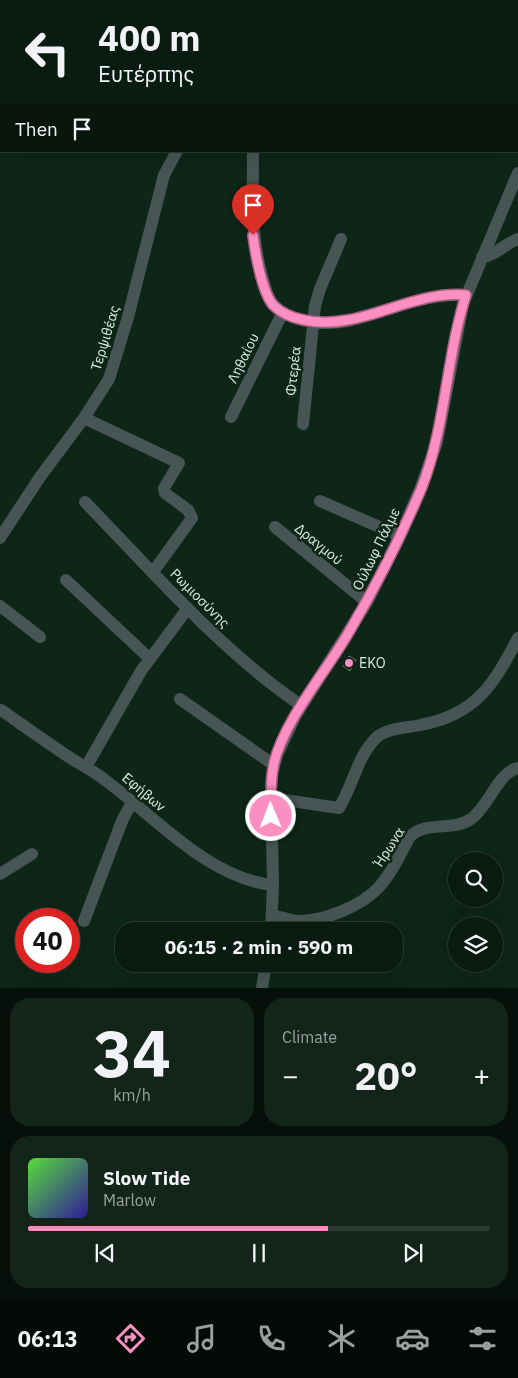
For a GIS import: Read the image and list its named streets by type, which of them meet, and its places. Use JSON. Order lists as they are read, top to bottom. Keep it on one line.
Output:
{"streets":{"street":["Τερψιθέας","Ληθαίου","Φτερέα","Δραγμού","Ούλωφ Πάλμε","Ρωμιοσύνης","Εφήβων","Ήρωνα"]},"crossings":[["Δραγμού","Ούλωφ Πάλμε"],["Ούλωφ Πάλμε","Ρωμιοσύνης"],["Ούλωφ Πάλμε","Εφήβων"],["Ούλωφ Πάλμε","Ήρωνα"]],"places":["EKO"],"page":{"turn":["400 m","Ευτέρπης"],"then":"Then","limit":"40","trip":"06:15 · 2 min · 590 m","tile":[["34","km/h"],"Climate"],"heat":["−","20°","+"],"song":["Slow Tide","Marlow"],"tabs":"06:13"}}
